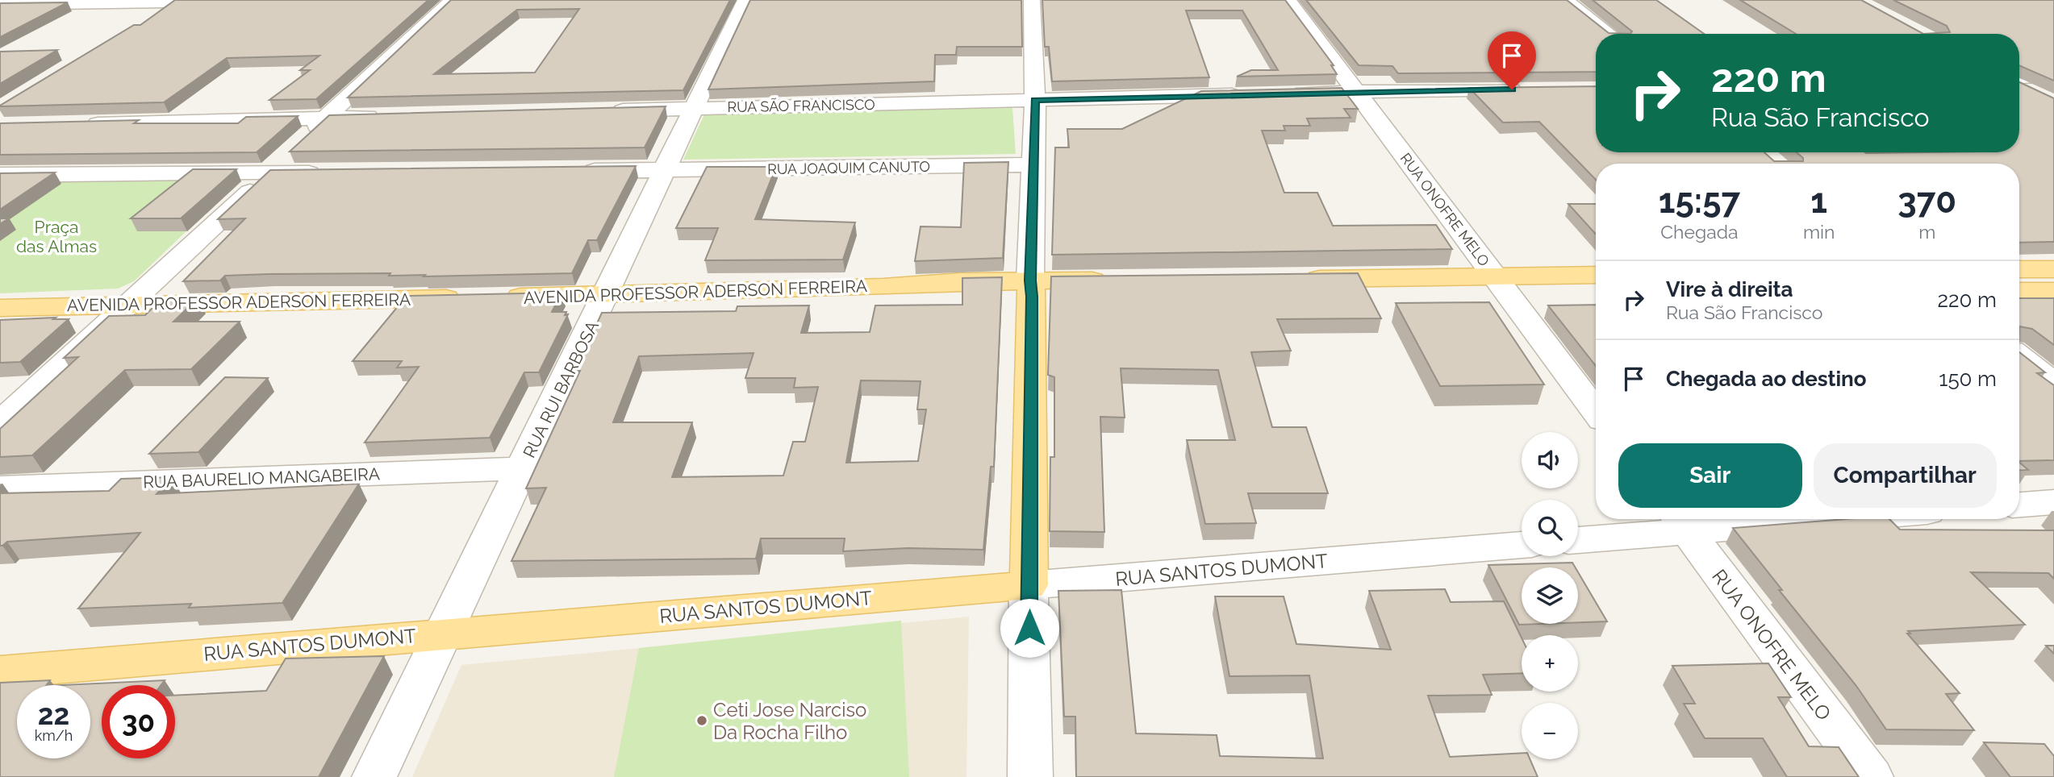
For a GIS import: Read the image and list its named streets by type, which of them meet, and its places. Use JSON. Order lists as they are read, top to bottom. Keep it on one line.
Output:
{"streets":{"main road":["AVENIDA PROFESSOR ADERSON FERREIRA","RUA SANTOS DUMONT"],"street":["RUA SÃO FRANCISCO","RUA JOAQUIM CANUTO","RUA ONOFRE MELO","RUA RUI BARBOSA","RUA BAURELIO MANGABEIRA"]},"crossings":[["RUA SÃO FRANCISCO","RUA RUI BARBOSA"],["RUA JOAQUIM CANUTO","RUA RUI BARBOSA"],["AVENIDA PROFESSOR ADERSON FERREIRA","RUA RUI BARBOSA"],["RUA RUI BARBOSA","RUA BAURELIO MANGABEIRA"],["RUA RUI BARBOSA","RUA SANTOS DUMONT"]],"parks":["Praça das Almas"],"places":["Ceti Jose Narciso Da Rocha Filho"],"page":{"turn":["220 m","Rua São Francisco"],"eta":["15:57","Chegada","1","min","370","m"],"list":[{"name":"Vire à direita","note":"Rua São Francisco","value":"220 m"},{"name":"Chegada ao destino","value":"150 m"}],"map_buttons":["+","−"],"buttons":["Sair","Compartilhar"],"speed":"22 km/h","limit":"30"}}
